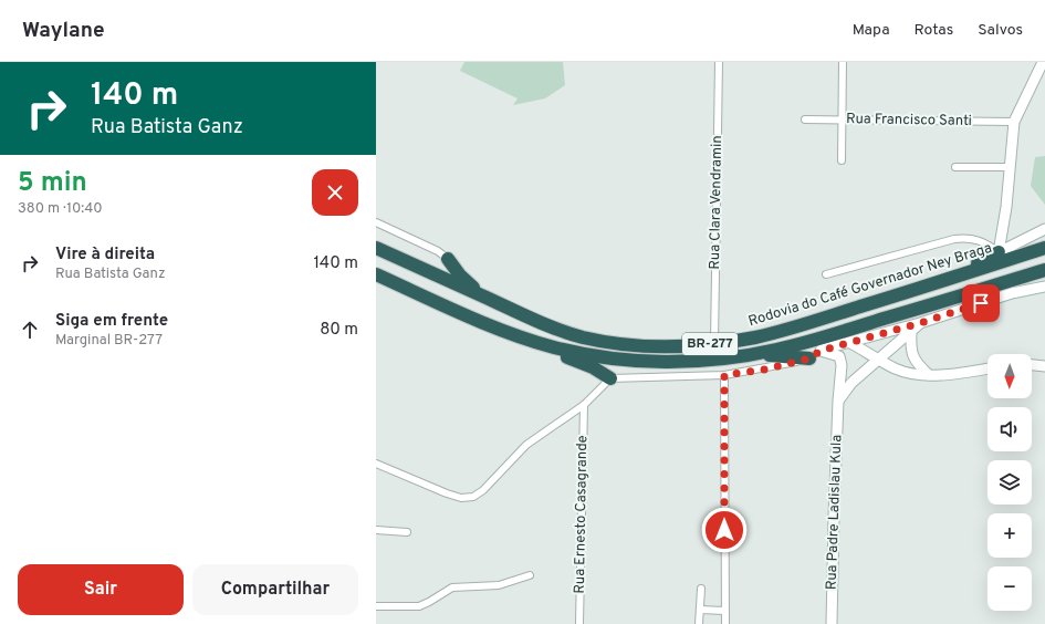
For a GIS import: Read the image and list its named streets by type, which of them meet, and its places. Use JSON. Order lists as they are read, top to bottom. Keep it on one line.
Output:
{"streets":{"highway":["Rodovia do Café Governador Ney Braga","BR-277"],"street":["Rua Francisco Santi","Rua Clara Vendramin","Rua Padre Ladislau Kula","Rua Ernesto Casagrande"]},"crossings":[["Rua Clara Vendramin","Rodovia do Café Governador Ney Braga"]],"north":"bottom","page":{"header":"Waylane","nav":["Mapa","Rotas","Salvos"],"turn":["140 m","Rua Batista Ganz"],"heading":["5 min","380 m · 10:40"],"list":[{"name":"Vire à direita","note":"Rua Batista Ganz","value":"140 m"},{"name":"Siga em frente","note":"Marginal BR-277","value":"80 m"}],"map_buttons":["+","−"],"buttons":["Sair","Compartilhar"]}}
